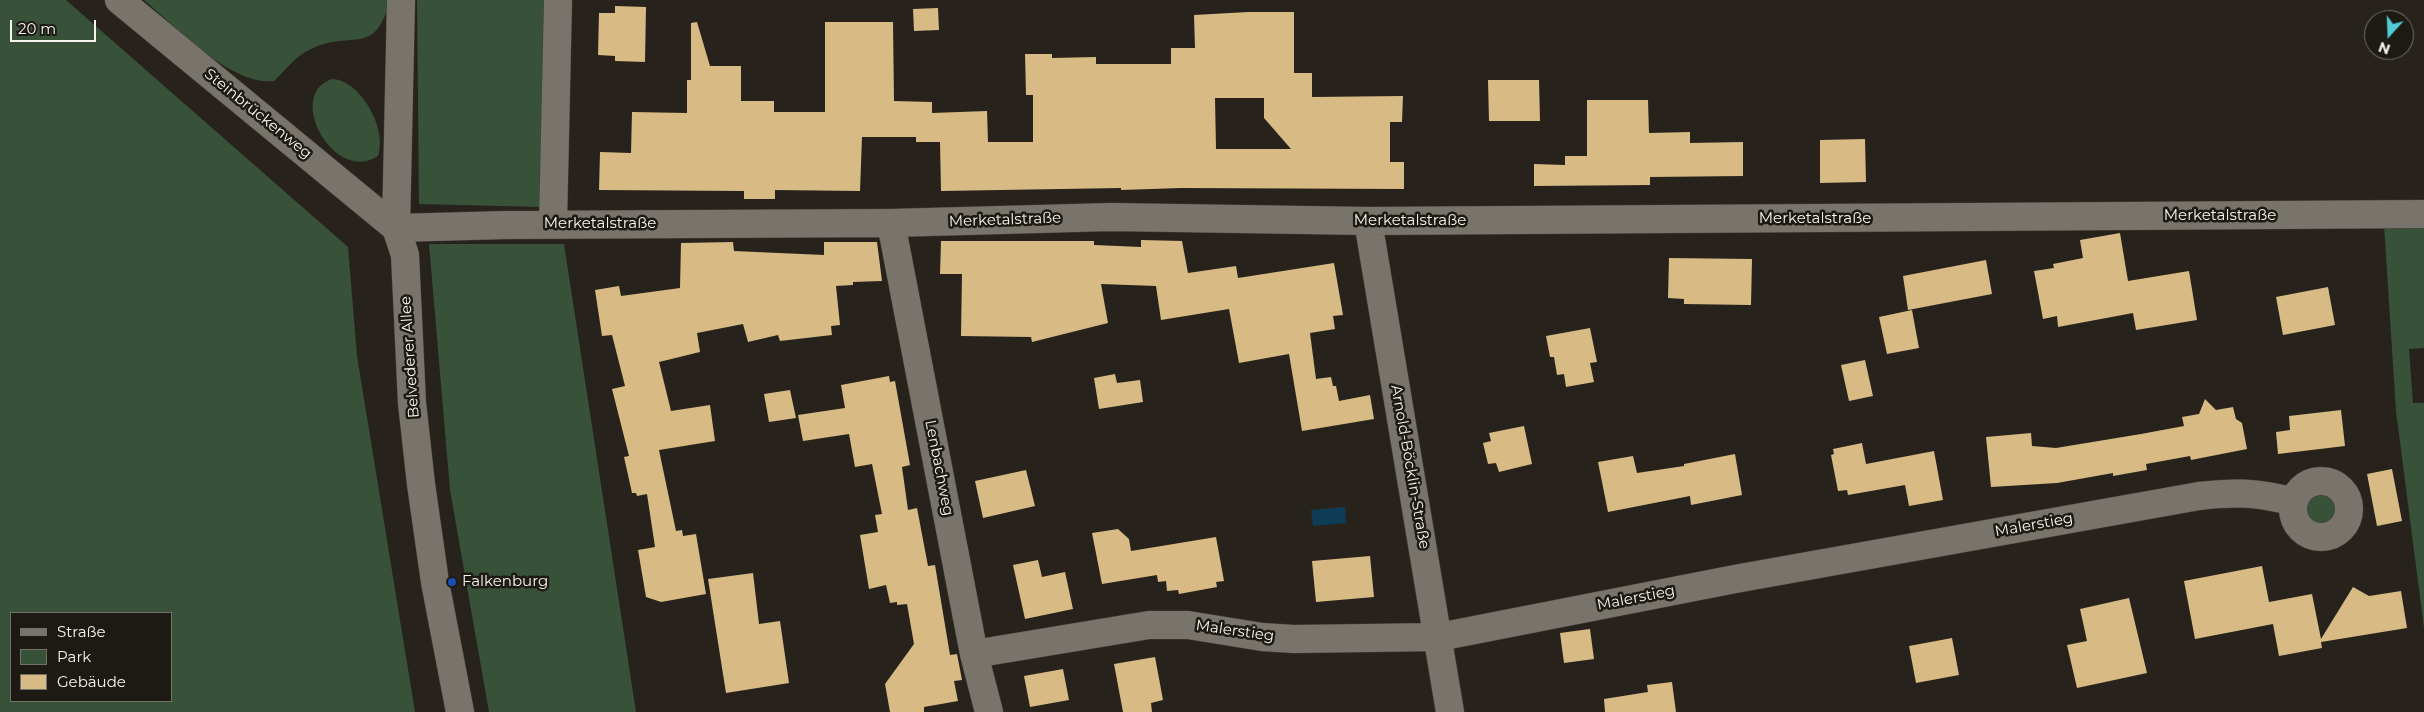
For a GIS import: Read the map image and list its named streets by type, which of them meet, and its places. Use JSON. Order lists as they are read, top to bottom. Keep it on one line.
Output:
{"streets":{"street":["Steinbrückenweg","Merketalstraße","Belvederer Allee","Arnold-Böcklin-Straße","Lenbachweg","Malerstieg"]},"crossings":[["Steinbrückenweg","Merketalstraße"],["Steinbrückenweg","Belvederer Allee"],["Merketalstraße","Belvederer Allee"],["Merketalstraße","Arnold-Böcklin-Straße"],["Merketalstraße","Lenbachweg"],["Arnold-Böcklin-Straße","Malerstieg"],["Lenbachweg","Malerstieg"]],"places":["Falkenburg"],"legend":["Straße","Park","Gebäude"],"scale_bar":"20 m","north":"bottom"}
